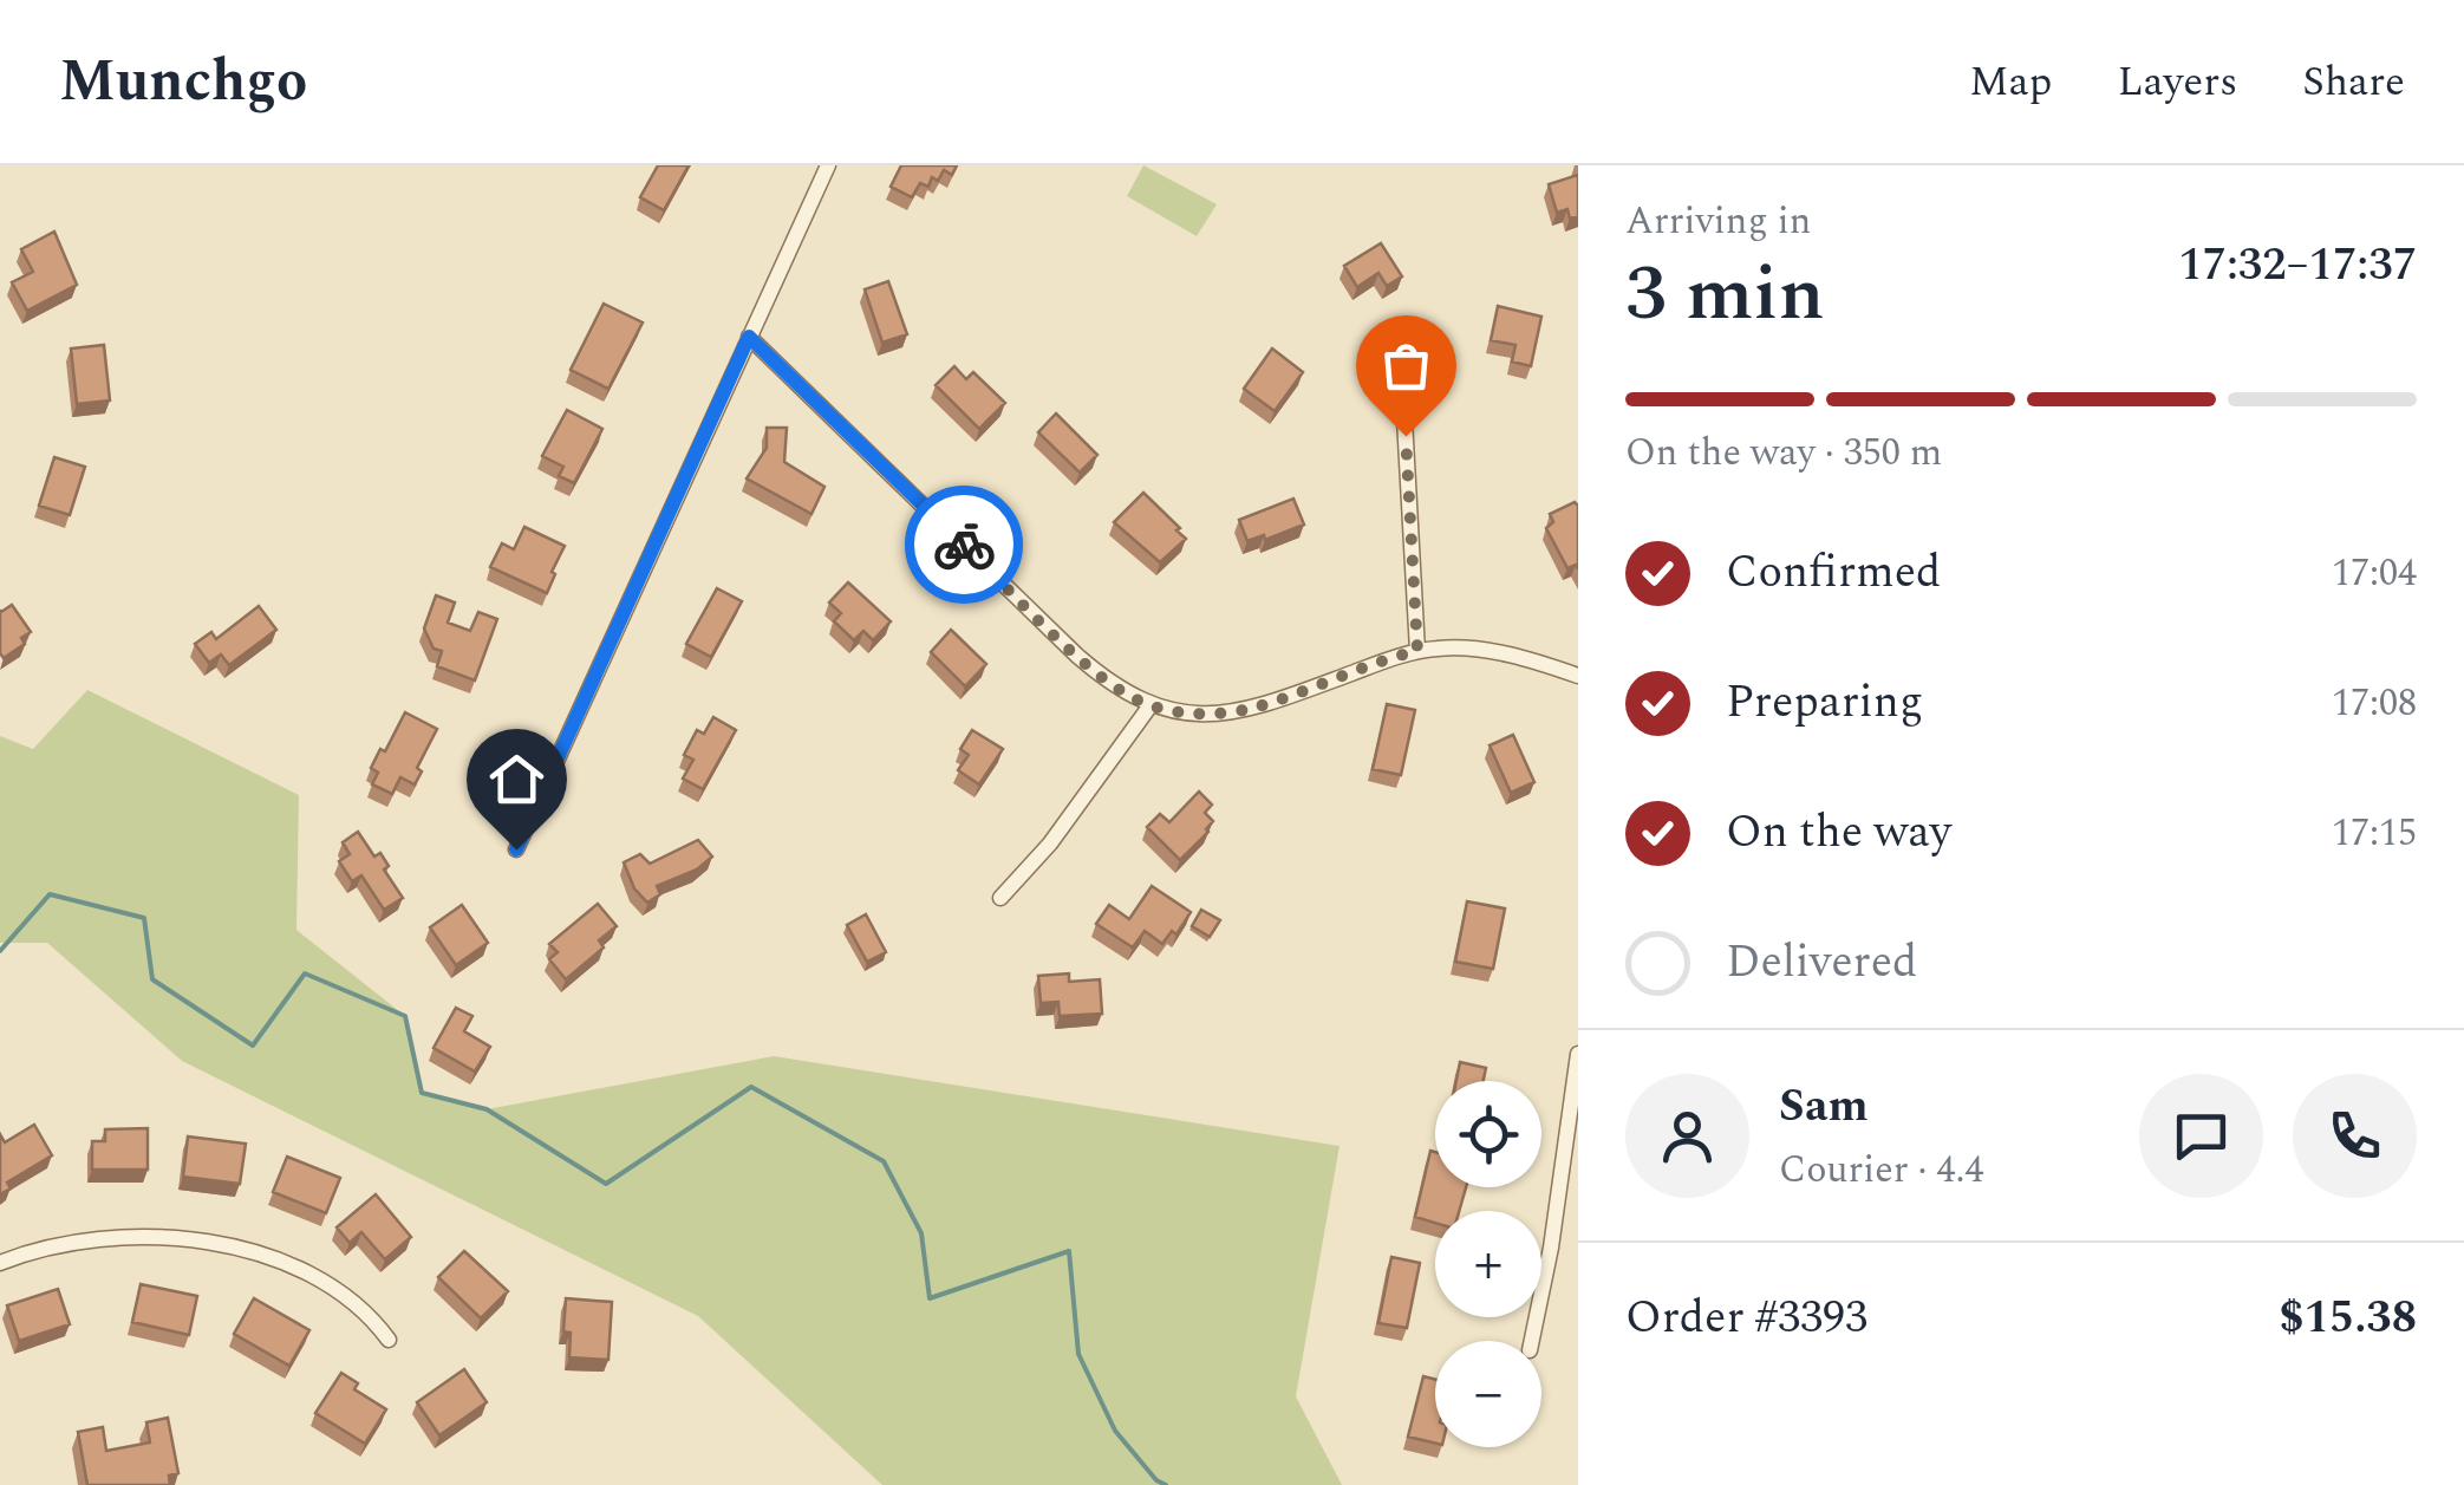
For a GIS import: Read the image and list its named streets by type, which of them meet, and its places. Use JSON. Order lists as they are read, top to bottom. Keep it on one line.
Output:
{"page":{"header":"Munchgo","nav":["Map","Layers","Share"],"heading":["3 min","Arriving in","17:32–17:37"],"panel":["Sam","Courier · 4.4","Order #3393","$15.38"],"bar":"On the way · 350 m","list":[["Confirmed","17:04"],["Preparing","17:08"],["On the way","17:15"],"Delivered"],"map_buttons":["+","−"]}}
